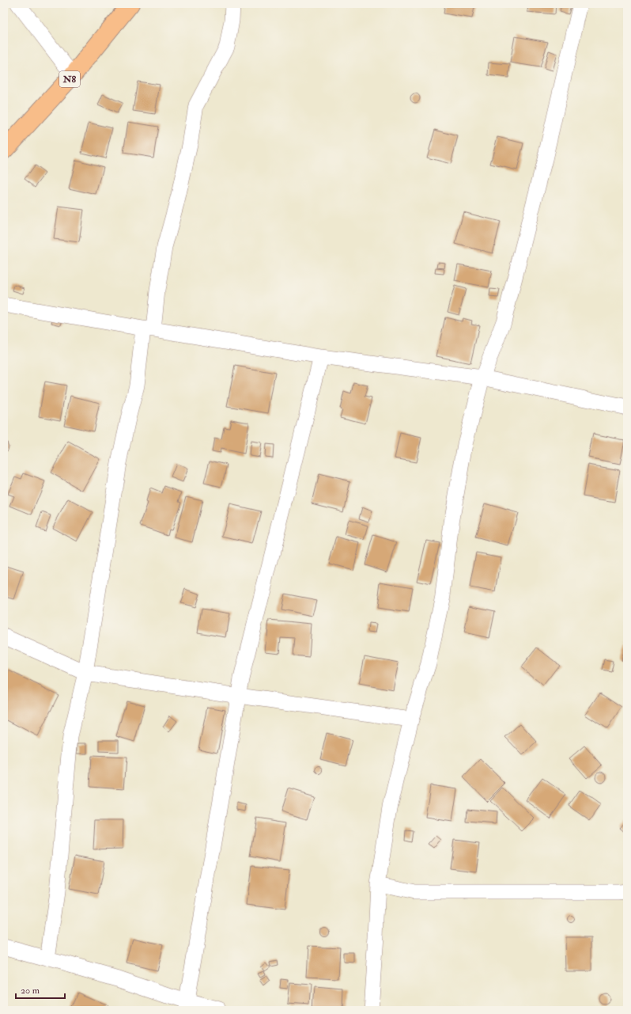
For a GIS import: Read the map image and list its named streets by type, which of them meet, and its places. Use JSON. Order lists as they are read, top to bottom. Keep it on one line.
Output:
{"streets":{"main road":["N8"]},"scale_bar":"20 m"}
